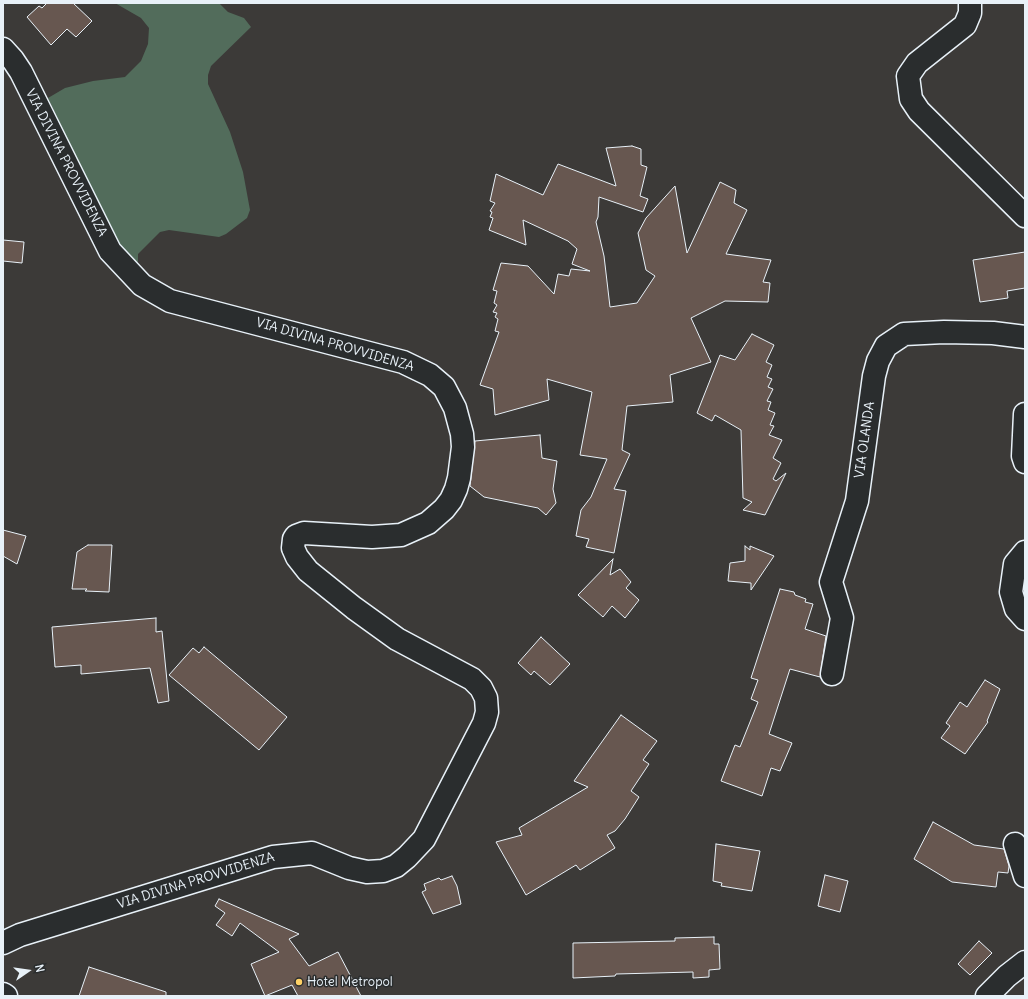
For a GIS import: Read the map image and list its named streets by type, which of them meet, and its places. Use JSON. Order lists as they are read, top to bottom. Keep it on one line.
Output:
{"streets":{"street":["VIA DIVINA PROVVIDENZA","VIA OLANDA"]},"places":["Hotel Metropol"],"north":"right"}
